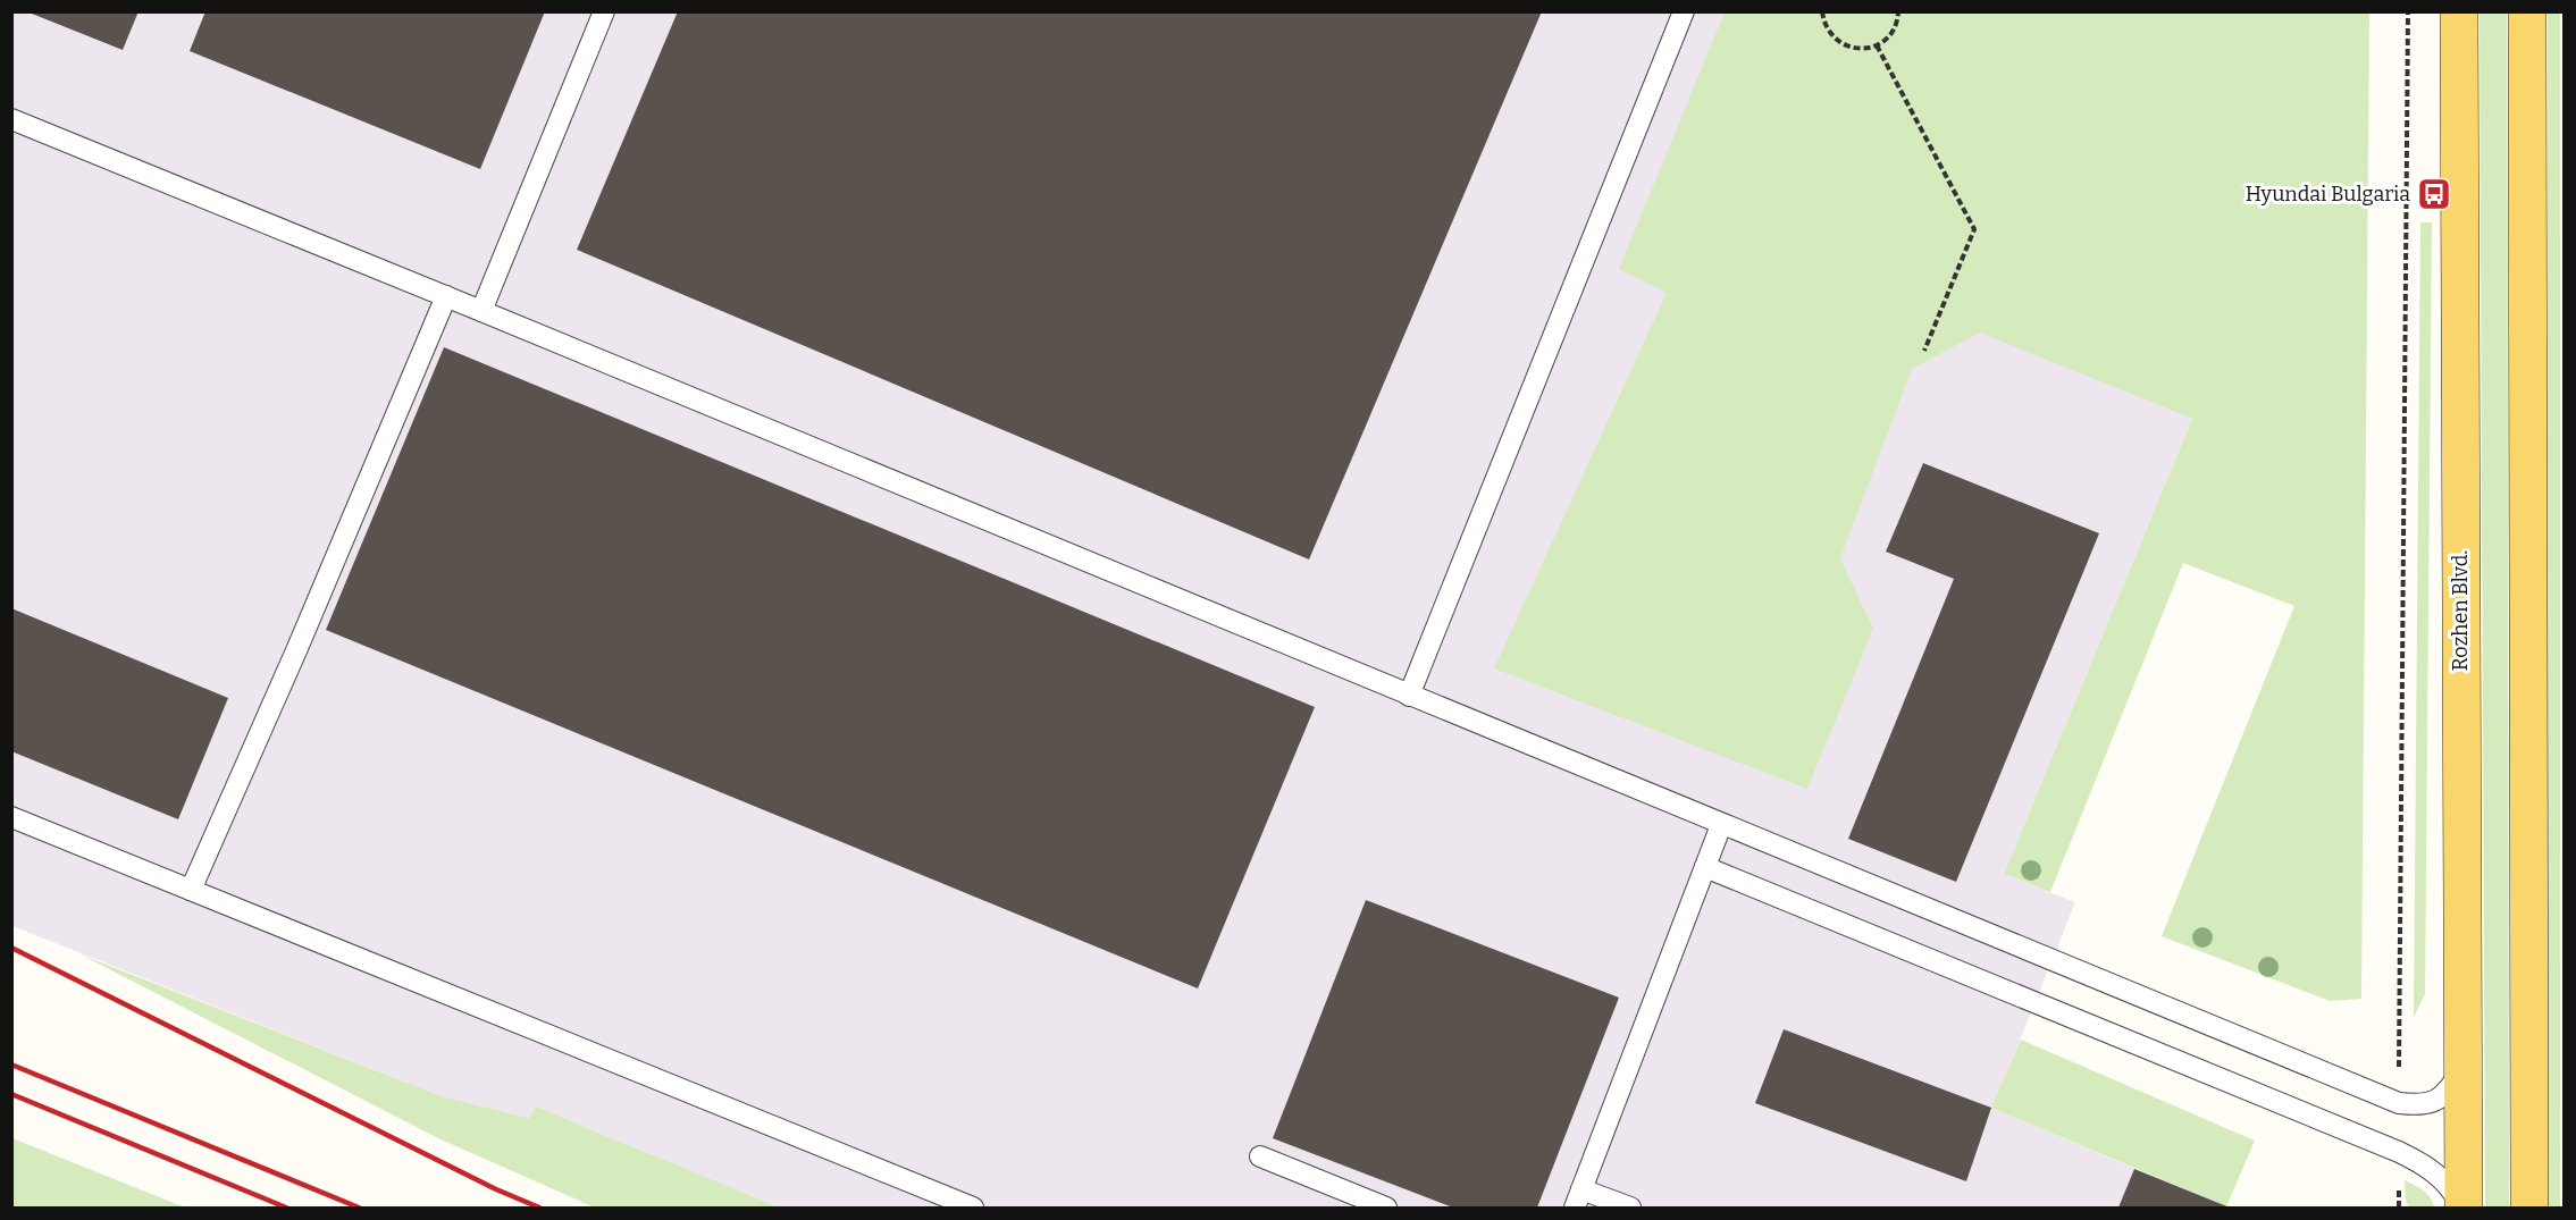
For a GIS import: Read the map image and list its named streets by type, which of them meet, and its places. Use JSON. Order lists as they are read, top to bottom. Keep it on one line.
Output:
{"streets":{"main road":["Rozhen Blvd."]},"places":{"bus stop":["Hyundai Bulgaria"]}}
